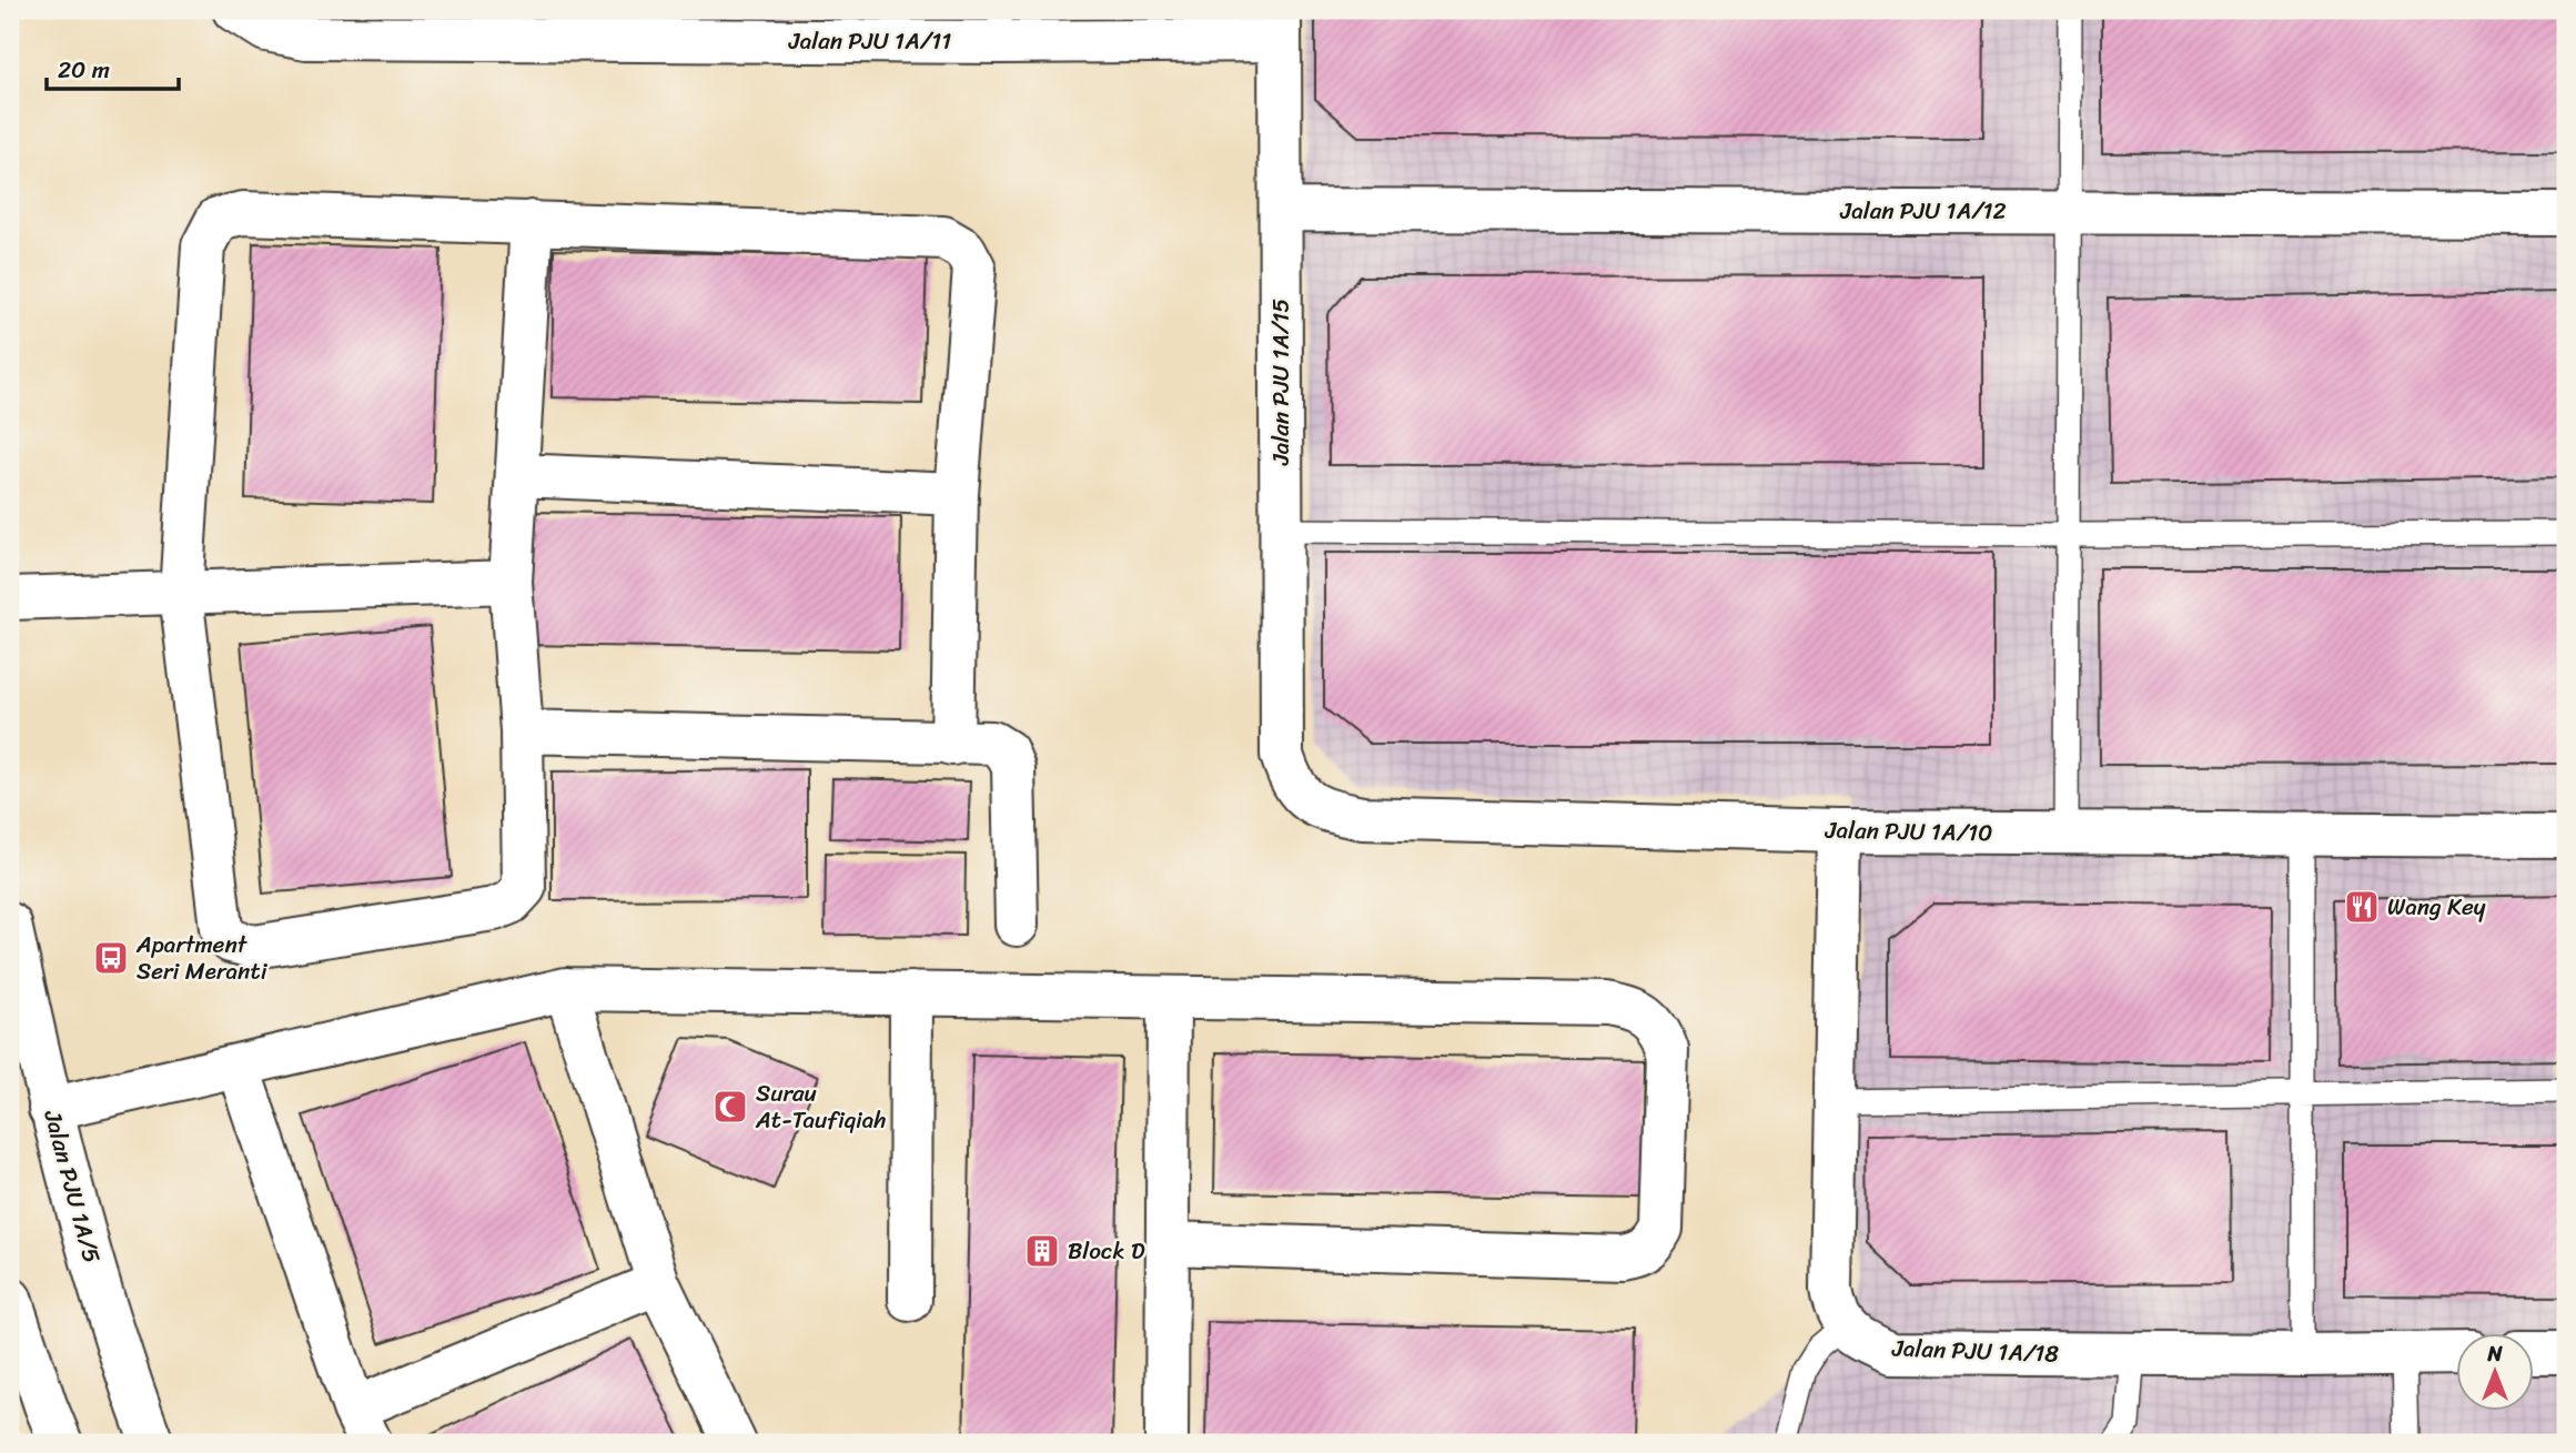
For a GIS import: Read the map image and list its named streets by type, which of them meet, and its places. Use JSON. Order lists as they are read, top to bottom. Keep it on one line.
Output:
{"streets":{"street":["Jalan PJU 1A/11","Jalan PJU 1A/12","Jalan PJU 1A/15","Jalan PJU 1A/10","Jalan PJU 1A/5","Jalan PJU 1A/18"]},"crossings":[["Jalan PJU 1A/11","Jalan PJU 1A/15"],["Jalan PJU 1A/12","Jalan PJU 1A/15"],["Jalan PJU 1A/15","Jalan PJU 1A/10"]],"places":{"restaurant":["Wang Key"],"bus stop":["Apartment Seri Meranti"],"mosque":["Surau At-Taufiqiah"],"building":["Block D"]},"scale_bar":"20 m","north":"top"}
